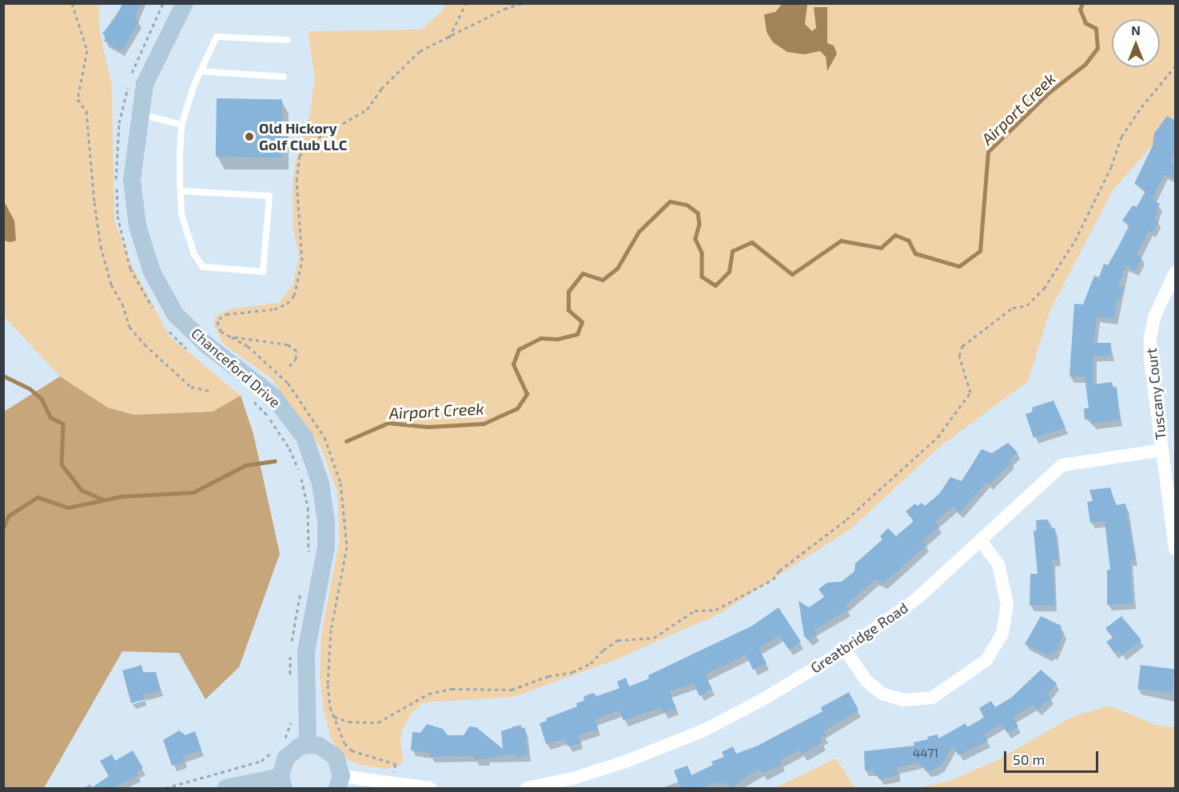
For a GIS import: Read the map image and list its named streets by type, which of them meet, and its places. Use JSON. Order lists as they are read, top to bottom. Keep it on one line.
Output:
{"streets":{"street":["Chanceford Drive","Tuscany Court","Greatbridge Road"]},"crossings":[["Tuscany Court","Greatbridge Road"]],"water":["Airport Creek"],"places":["Old Hickory Golf Club LLC"],"house_numbers":["4471"],"scale_bar":"50 m","north":"top"}
